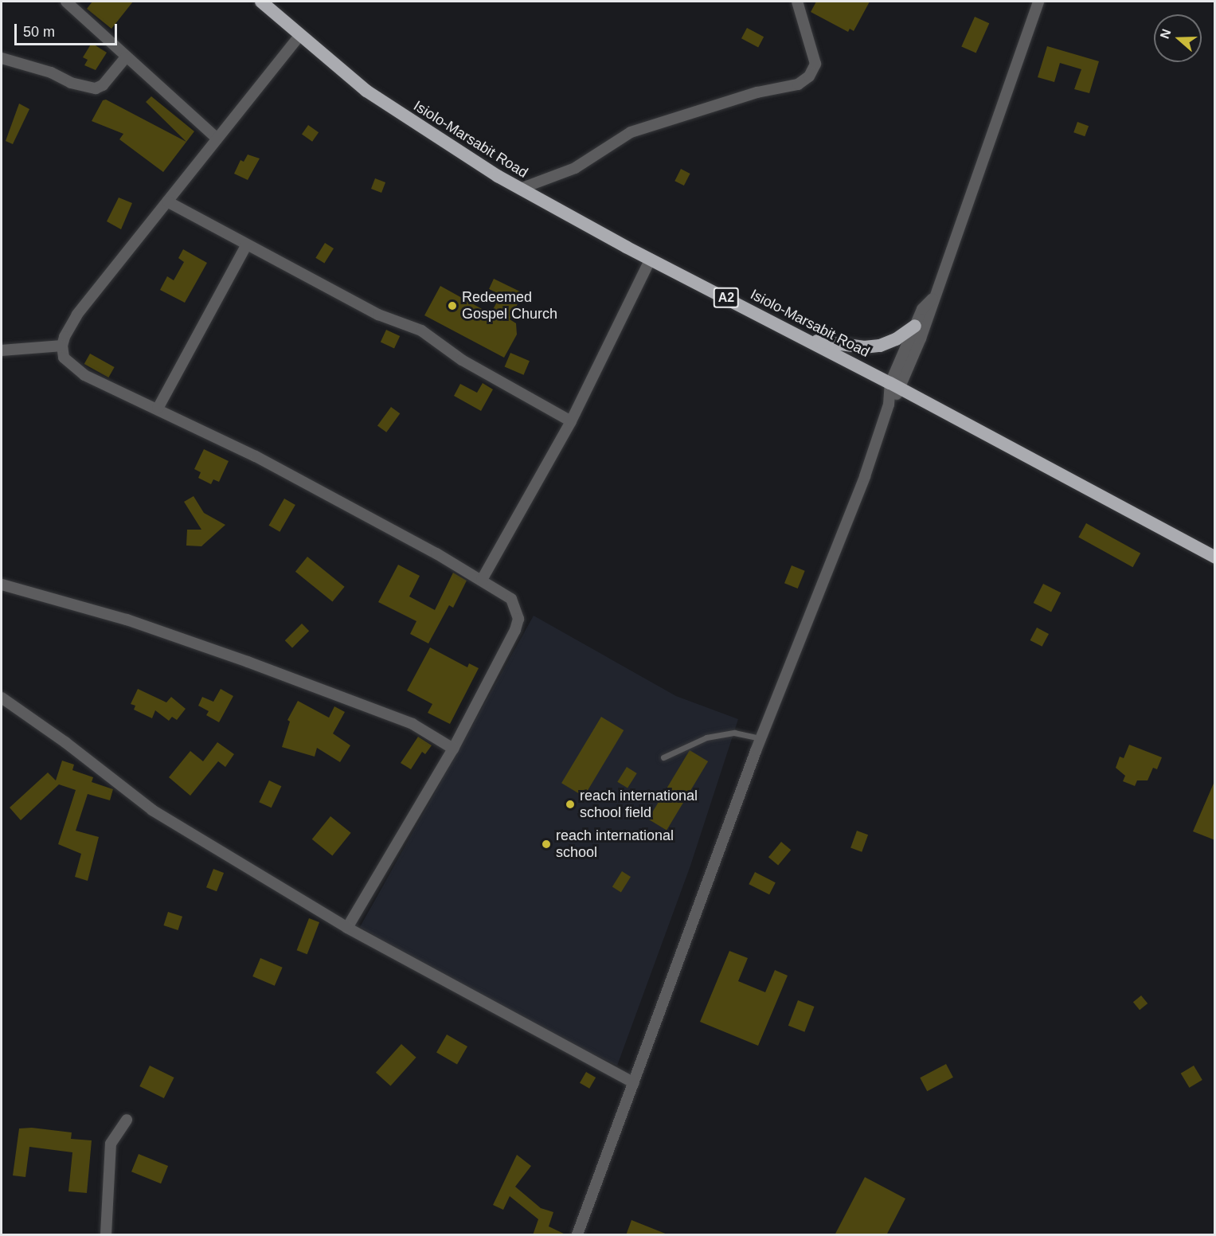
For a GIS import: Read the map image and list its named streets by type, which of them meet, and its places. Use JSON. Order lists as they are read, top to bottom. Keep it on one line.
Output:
{"streets":{"highway":["Isiolo-Marsabit Road","A2"]},"places":["Redeemed Gospel Church","reach international school field","reach international school"],"scale_bar":"50 m","north":"left"}
